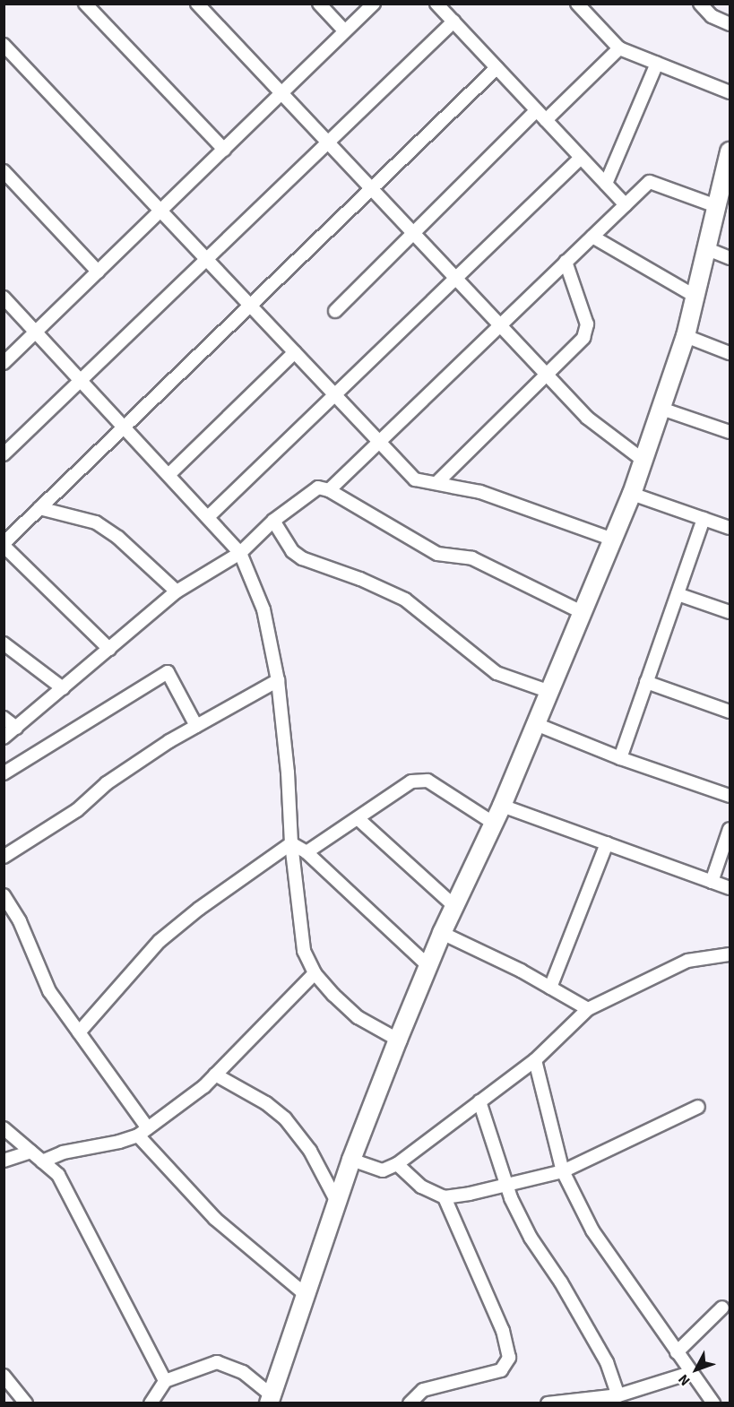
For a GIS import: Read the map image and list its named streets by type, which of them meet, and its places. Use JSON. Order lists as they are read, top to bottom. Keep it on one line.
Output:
{"north":"bottom left"}
